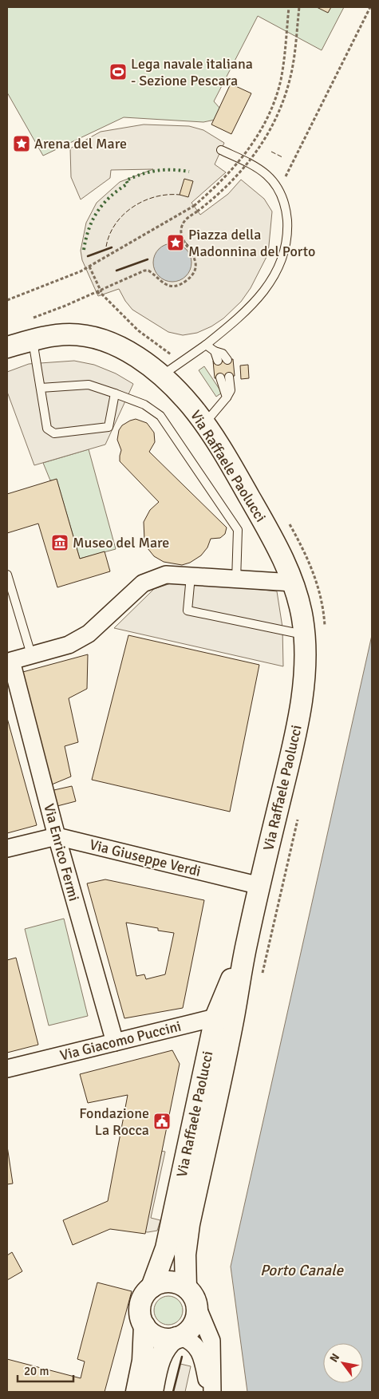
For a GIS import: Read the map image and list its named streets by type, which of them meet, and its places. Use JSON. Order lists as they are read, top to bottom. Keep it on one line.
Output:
{"streets":{"street":["Via Raffaele Paolucci","Via Enrico Fermi","Via Giuseppe Verdi","Via Giacomo Puccini"]},"crossings":[["Via Raffaele Paolucci","Via Giuseppe Verdi"],["Via Raffaele Paolucci","Via Giacomo Puccini"],["Via Enrico Fermi","Via Giuseppe Verdi"],["Via Enrico Fermi","Via Giacomo Puccini"]],"water":["Porto Canale"],"places":{"sports":["Lega navale italiana - Sezione Pescara"],"place":["Arena del Mare","Piazza della Madonnina del Porto"],"museum":["Museo del Mare"],"public building":["Fondazione La Rocca"]},"scale_bar":"20 m","north":"top left"}
